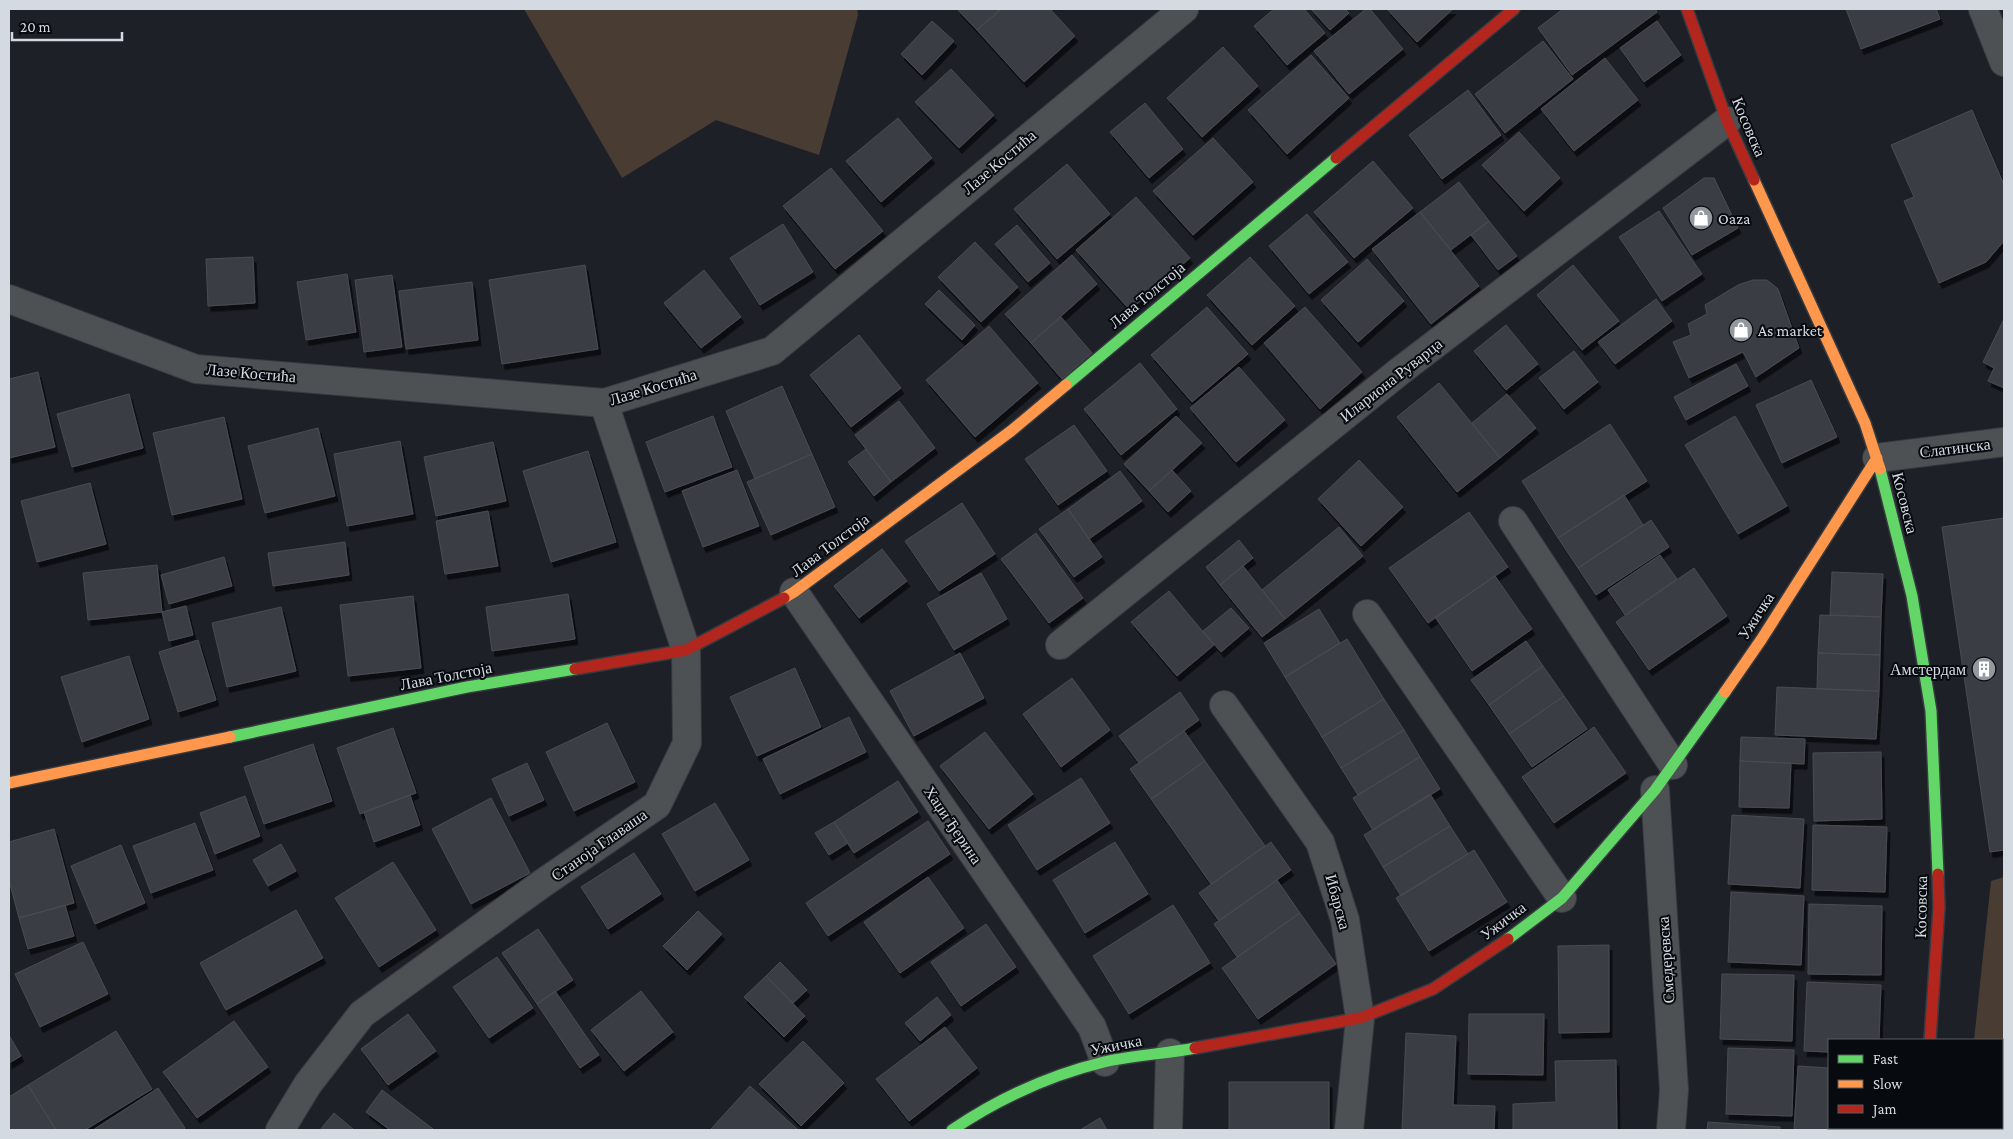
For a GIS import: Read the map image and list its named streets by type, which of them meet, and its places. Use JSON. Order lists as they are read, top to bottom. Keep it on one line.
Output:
{"streets":{"street":["Косовска","Лазе Костића","Лава Толстоја","Илариона Руварца","Слатинска","Ужичка","Хаџи Ђерина","Станоја Главаша","Ибарска","Смедеревска"]},"crossings":[["Косовска","Илариона Руварца"],["Косовска","Слатинска"],["Косовска","Ужичка"],["Лазе Костића","Станоја Главаша"],["Лава Толстоја","Хаџи Ђерина"],["Лава Толстоја","Станоја Главаша"],["Слатинска","Ужичка"],["Ужичка","Хаџи Ђерина"],["Ужичка","Ибарска"],["Ужичка","Смедеревска"]],"places":{"shop":["Oaza","As market"],"building":["Амстердам"]},"legend":["Fast","Slow","Jam"],"scale_bar":"20 m"}
